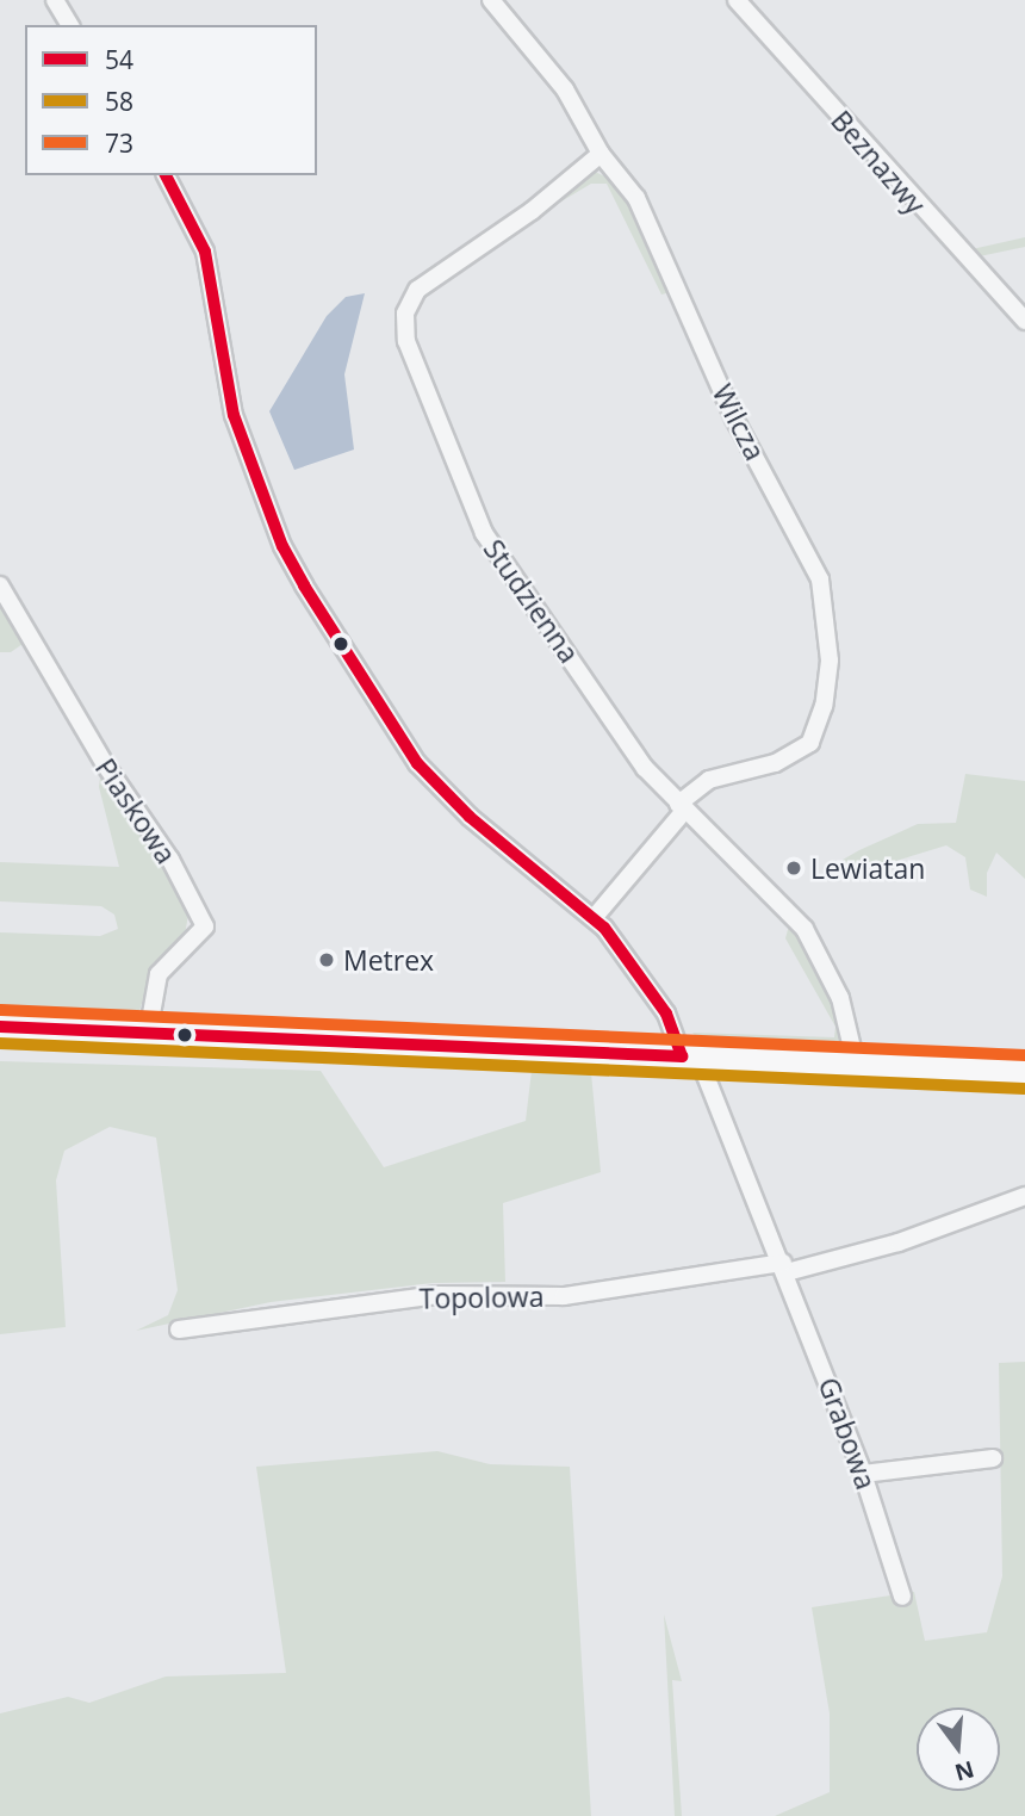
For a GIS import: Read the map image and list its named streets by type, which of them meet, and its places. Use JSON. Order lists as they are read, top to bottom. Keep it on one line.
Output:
{"streets":{"street":["Beznazwy","Wilcza","Studzienna","Piaskowa","Topolowa","Grabowa"]},"crossings":[["Wilcza","Studzienna"],["Topolowa","Grabowa"]],"places":["Lewiatan","Metrex"],"lines":["transit line 54","transit line 73","transit line 58"],"legend":["54","58","73"],"north":"bottom"}
